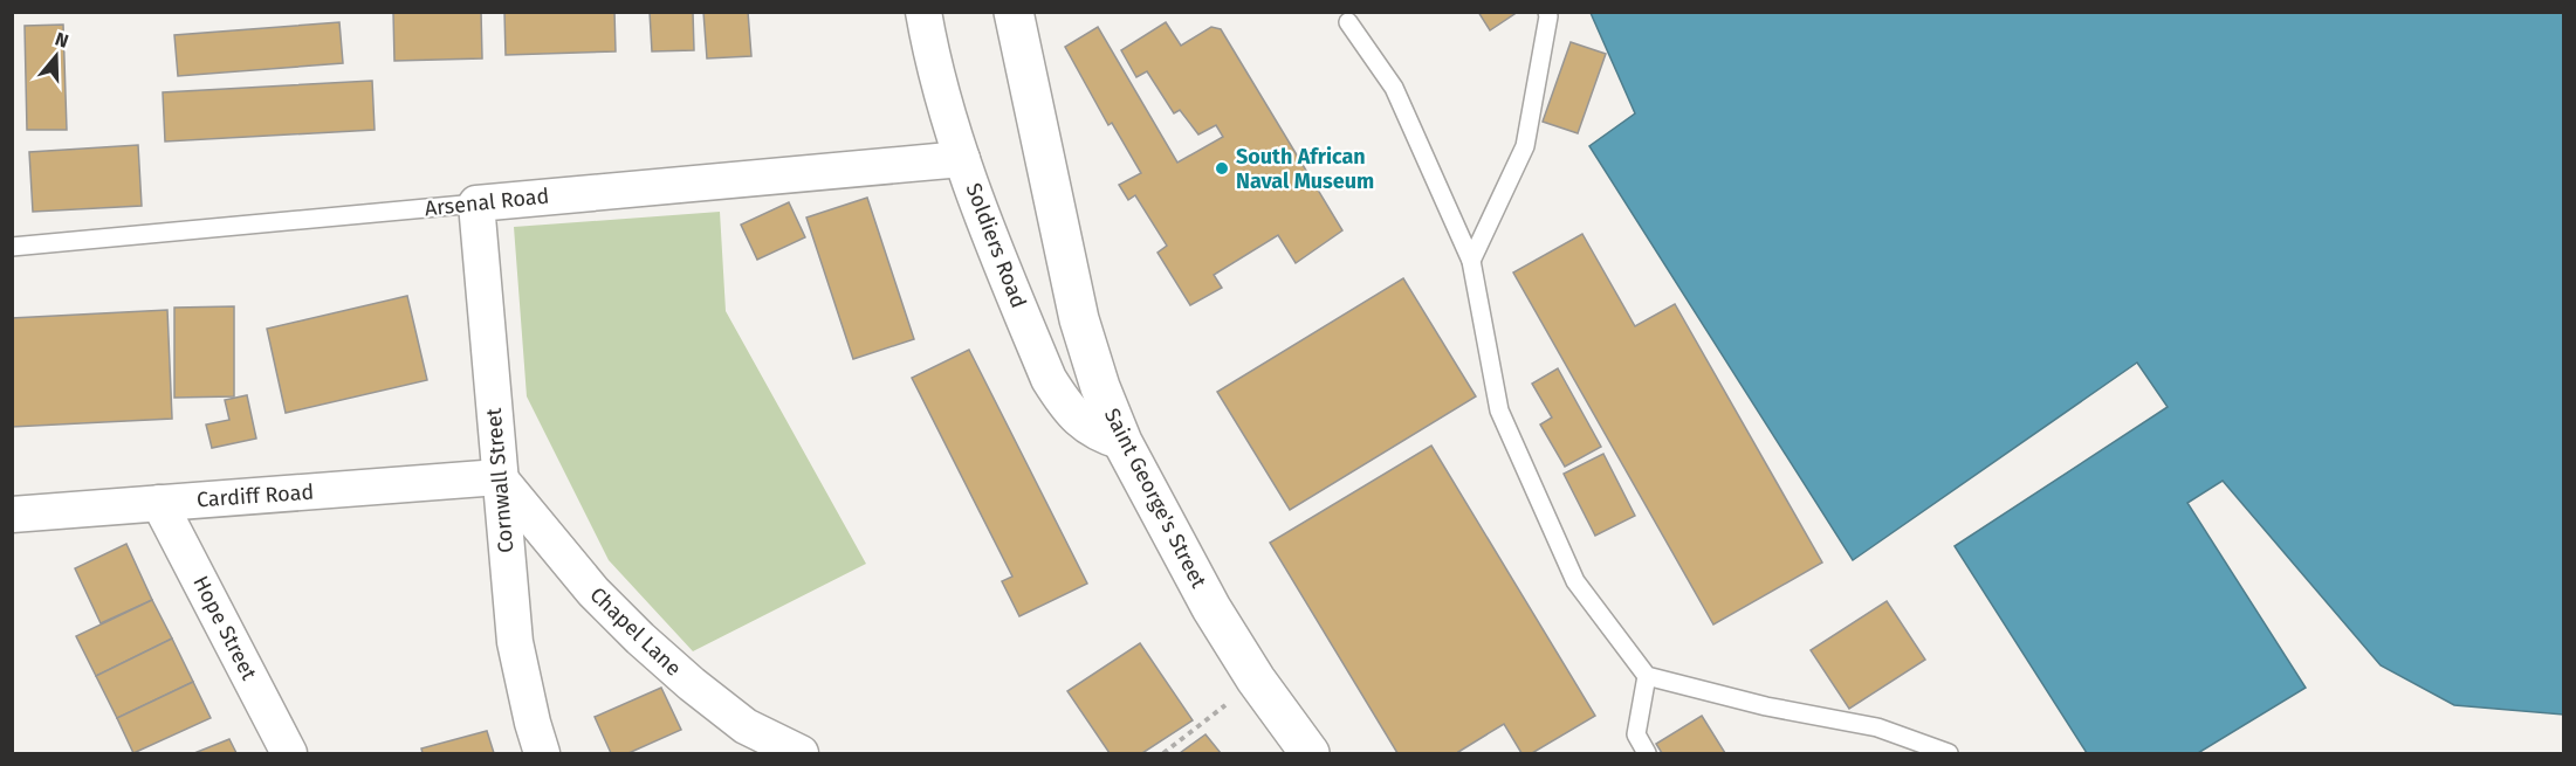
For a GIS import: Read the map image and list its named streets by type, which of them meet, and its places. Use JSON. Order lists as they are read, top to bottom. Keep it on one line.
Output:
{"streets":{"main road":["Saint George's Street"],"street":["Arsenal Road","Soldiers Road","Cornwall Street","Cardiff Road","Hope Street","Chapel Lane"]},"crossings":[["Arsenal Road","Soldiers Road"],["Arsenal Road","Cornwall Street"],["Soldiers Road","Saint George's Street"],["Cornwall Street","Cardiff Road"],["Cornwall Street","Chapel Lane"],["Cardiff Road","Hope Street"],["Cardiff Road","Chapel Lane"]],"places":["South African Naval Museum"],"north":"top"}
